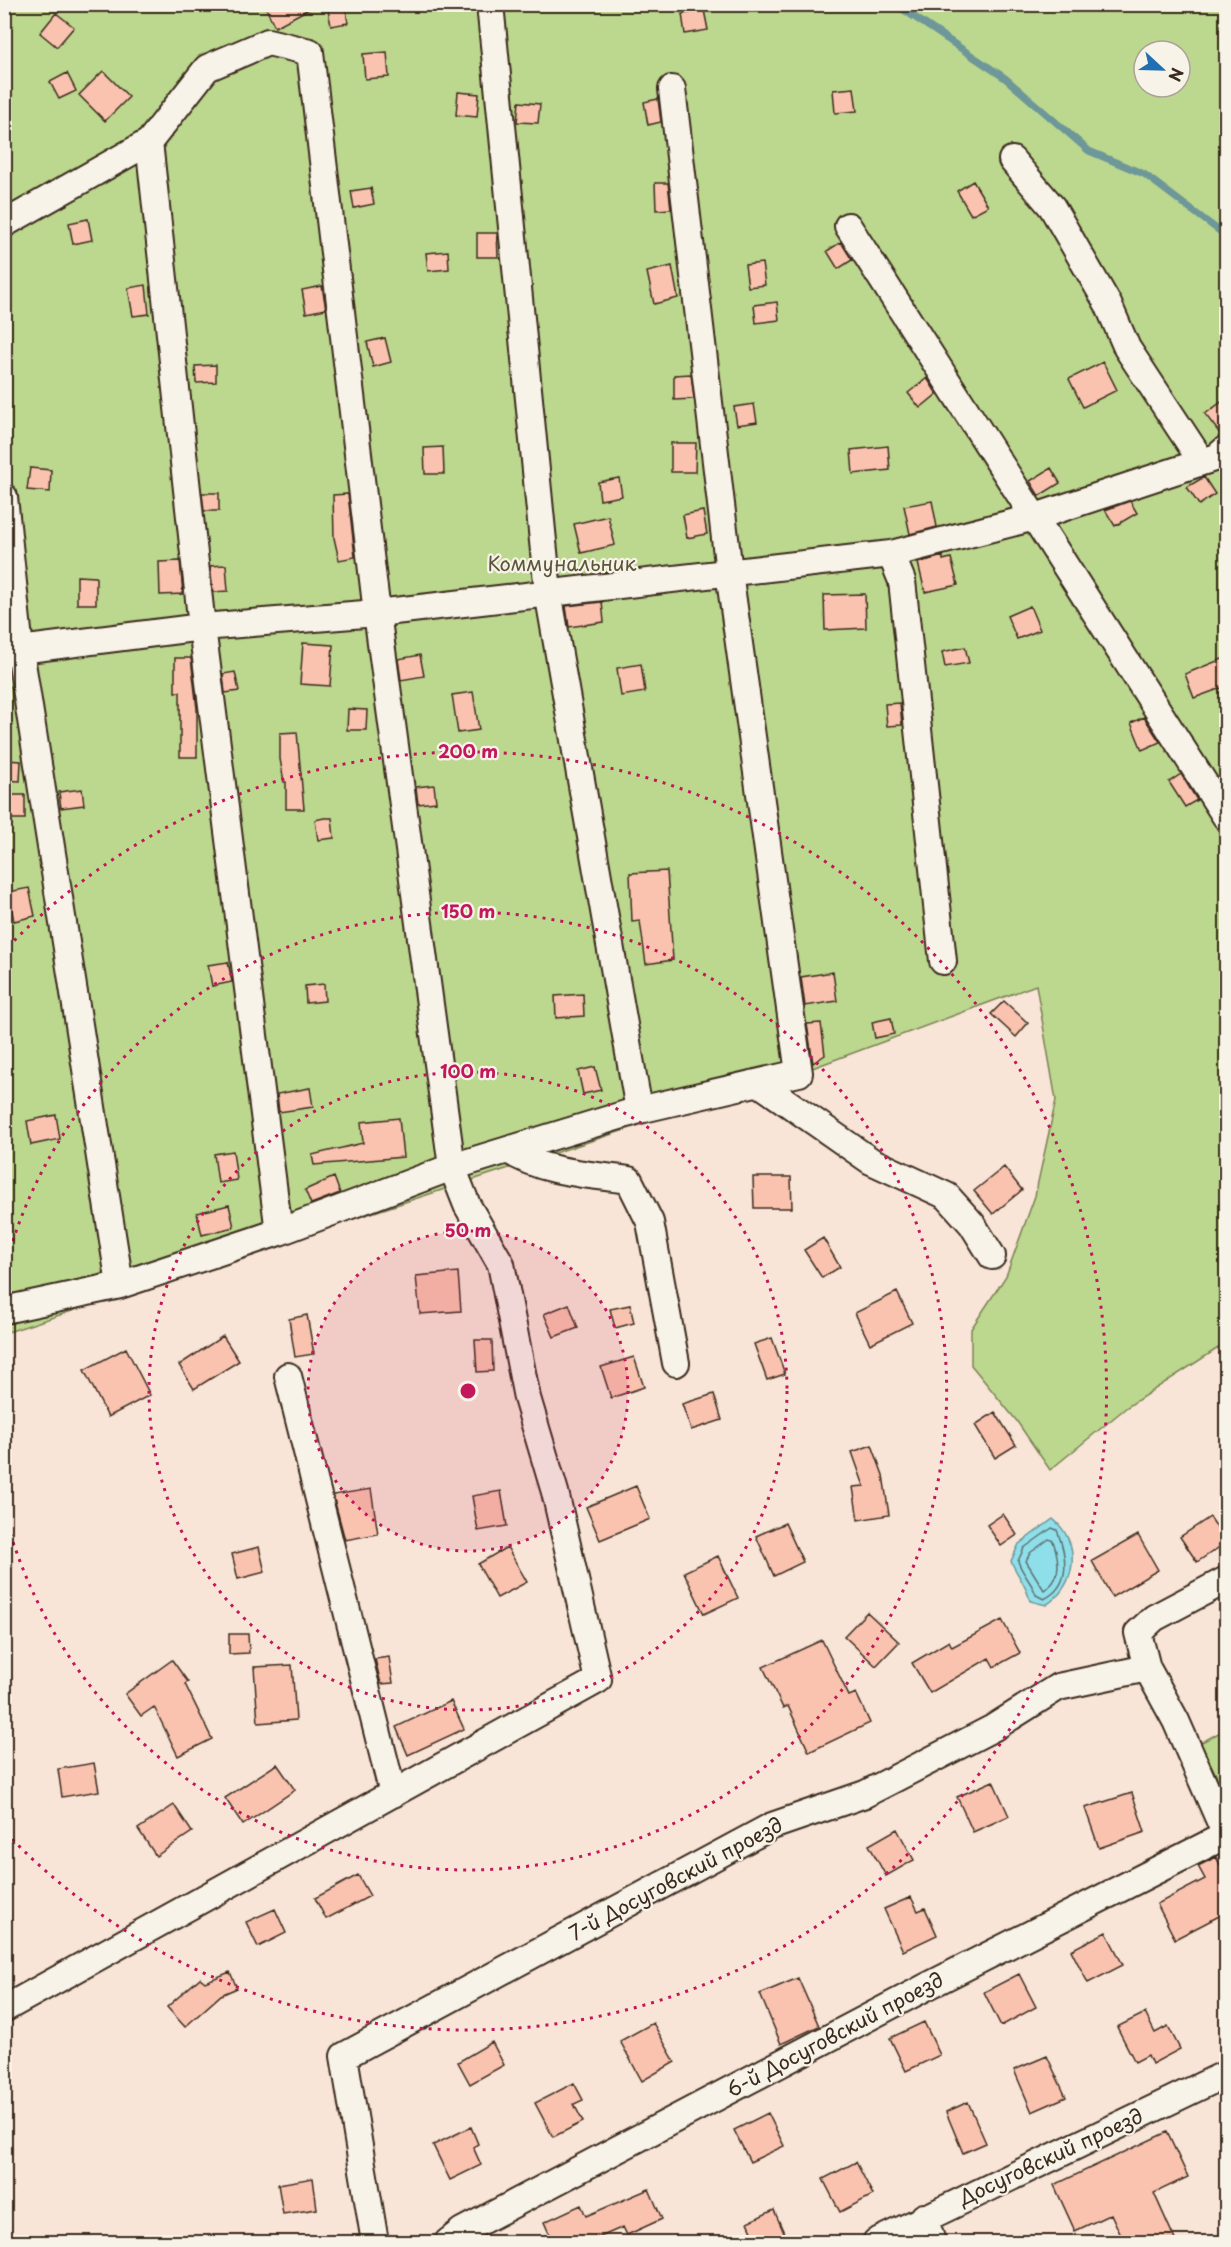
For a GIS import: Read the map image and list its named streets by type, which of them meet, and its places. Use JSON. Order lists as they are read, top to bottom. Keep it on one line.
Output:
{"streets":{"street":["7-й Досуговский проезд","6-й Досуговский проезд","Досуговский проезд"]},"parks":["Коммунальник"],"north":"right","rings":["200 m","150 m","100 m","50 m"]}
